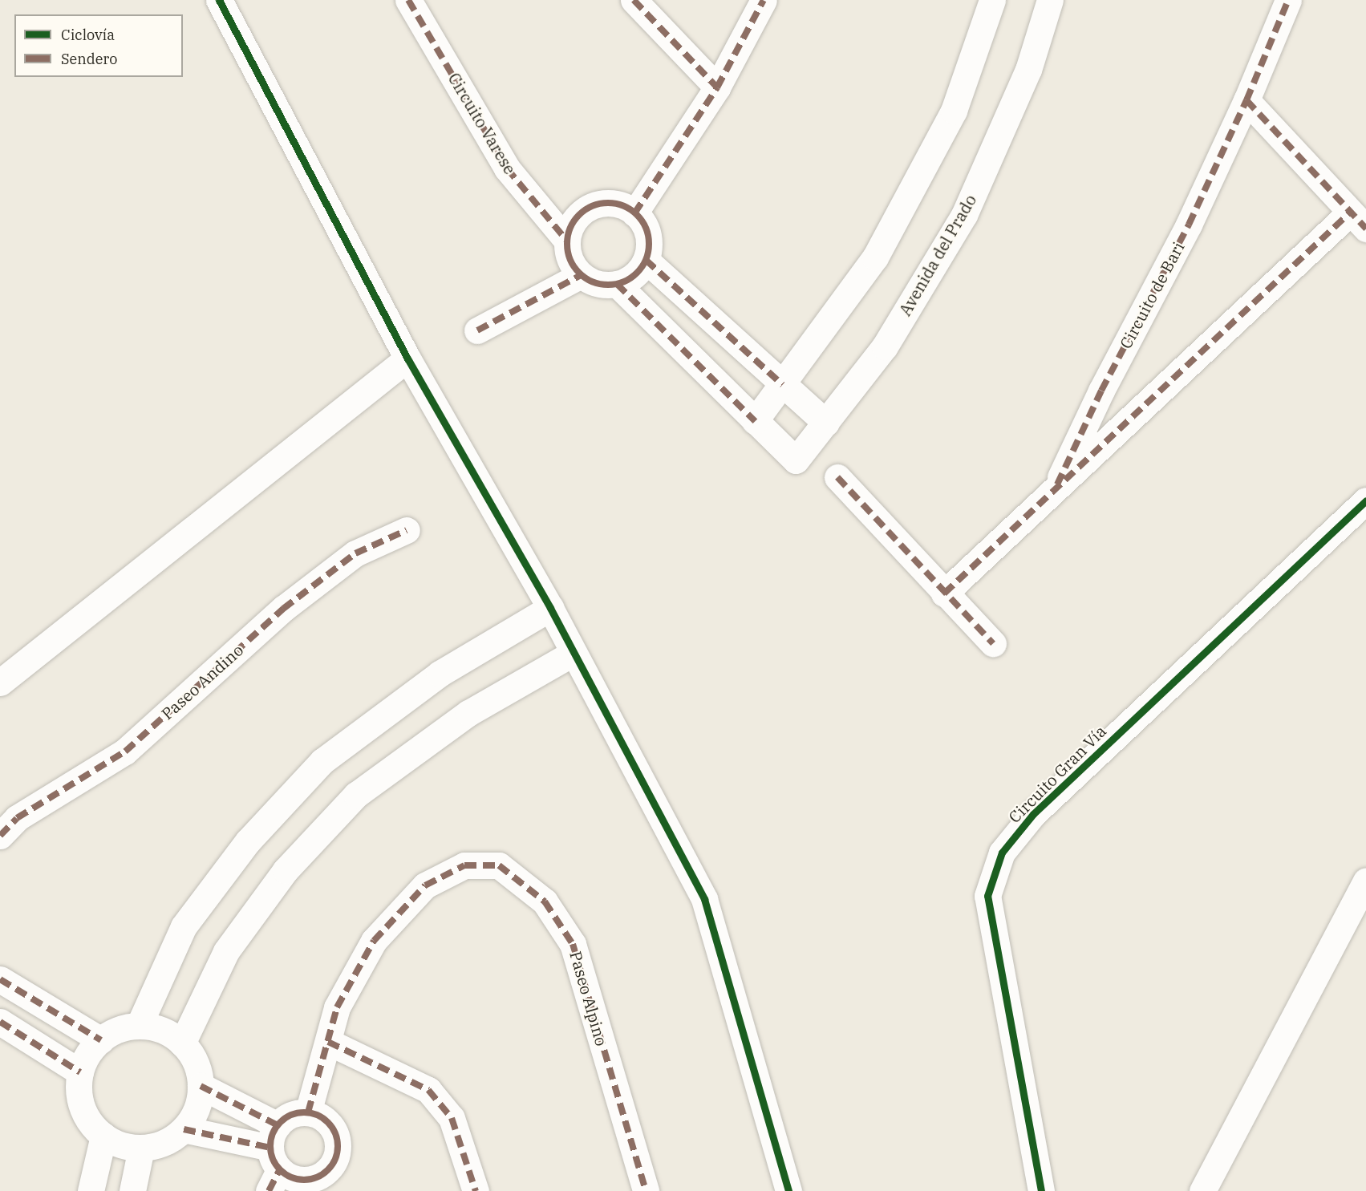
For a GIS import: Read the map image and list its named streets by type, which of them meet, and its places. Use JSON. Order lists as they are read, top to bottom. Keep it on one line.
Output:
{"streets":{"street":["Circuito Varese","Avenida del Prado","Circuito de Bari","Paseo Andino","Circuito Gran Vía","Paseo Alpino"]},"legend":["Ciclovía","Sendero"]}
